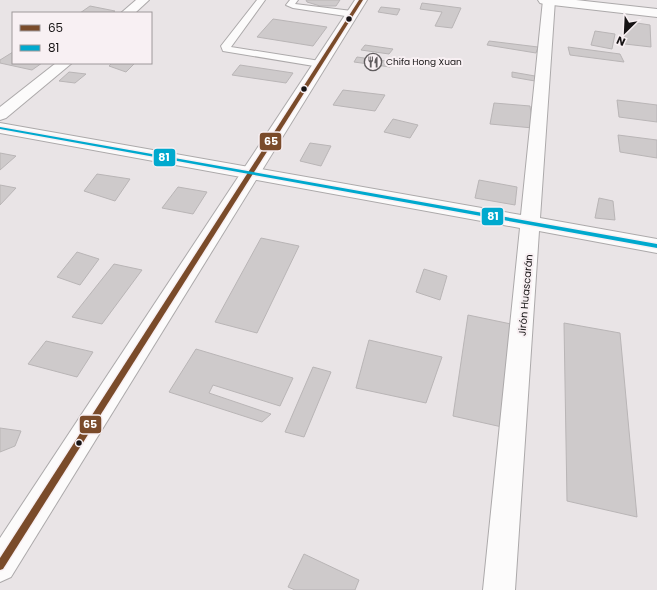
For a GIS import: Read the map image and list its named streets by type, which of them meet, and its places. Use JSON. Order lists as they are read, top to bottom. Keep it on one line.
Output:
{"streets":{"street":["Jirón Huascarán"]},"places":{"restaurant":["Chifa Hong Xuan"]},"lines":["transit line 65","transit line 81"],"legend":["65","81"],"north":"bottom left"}
